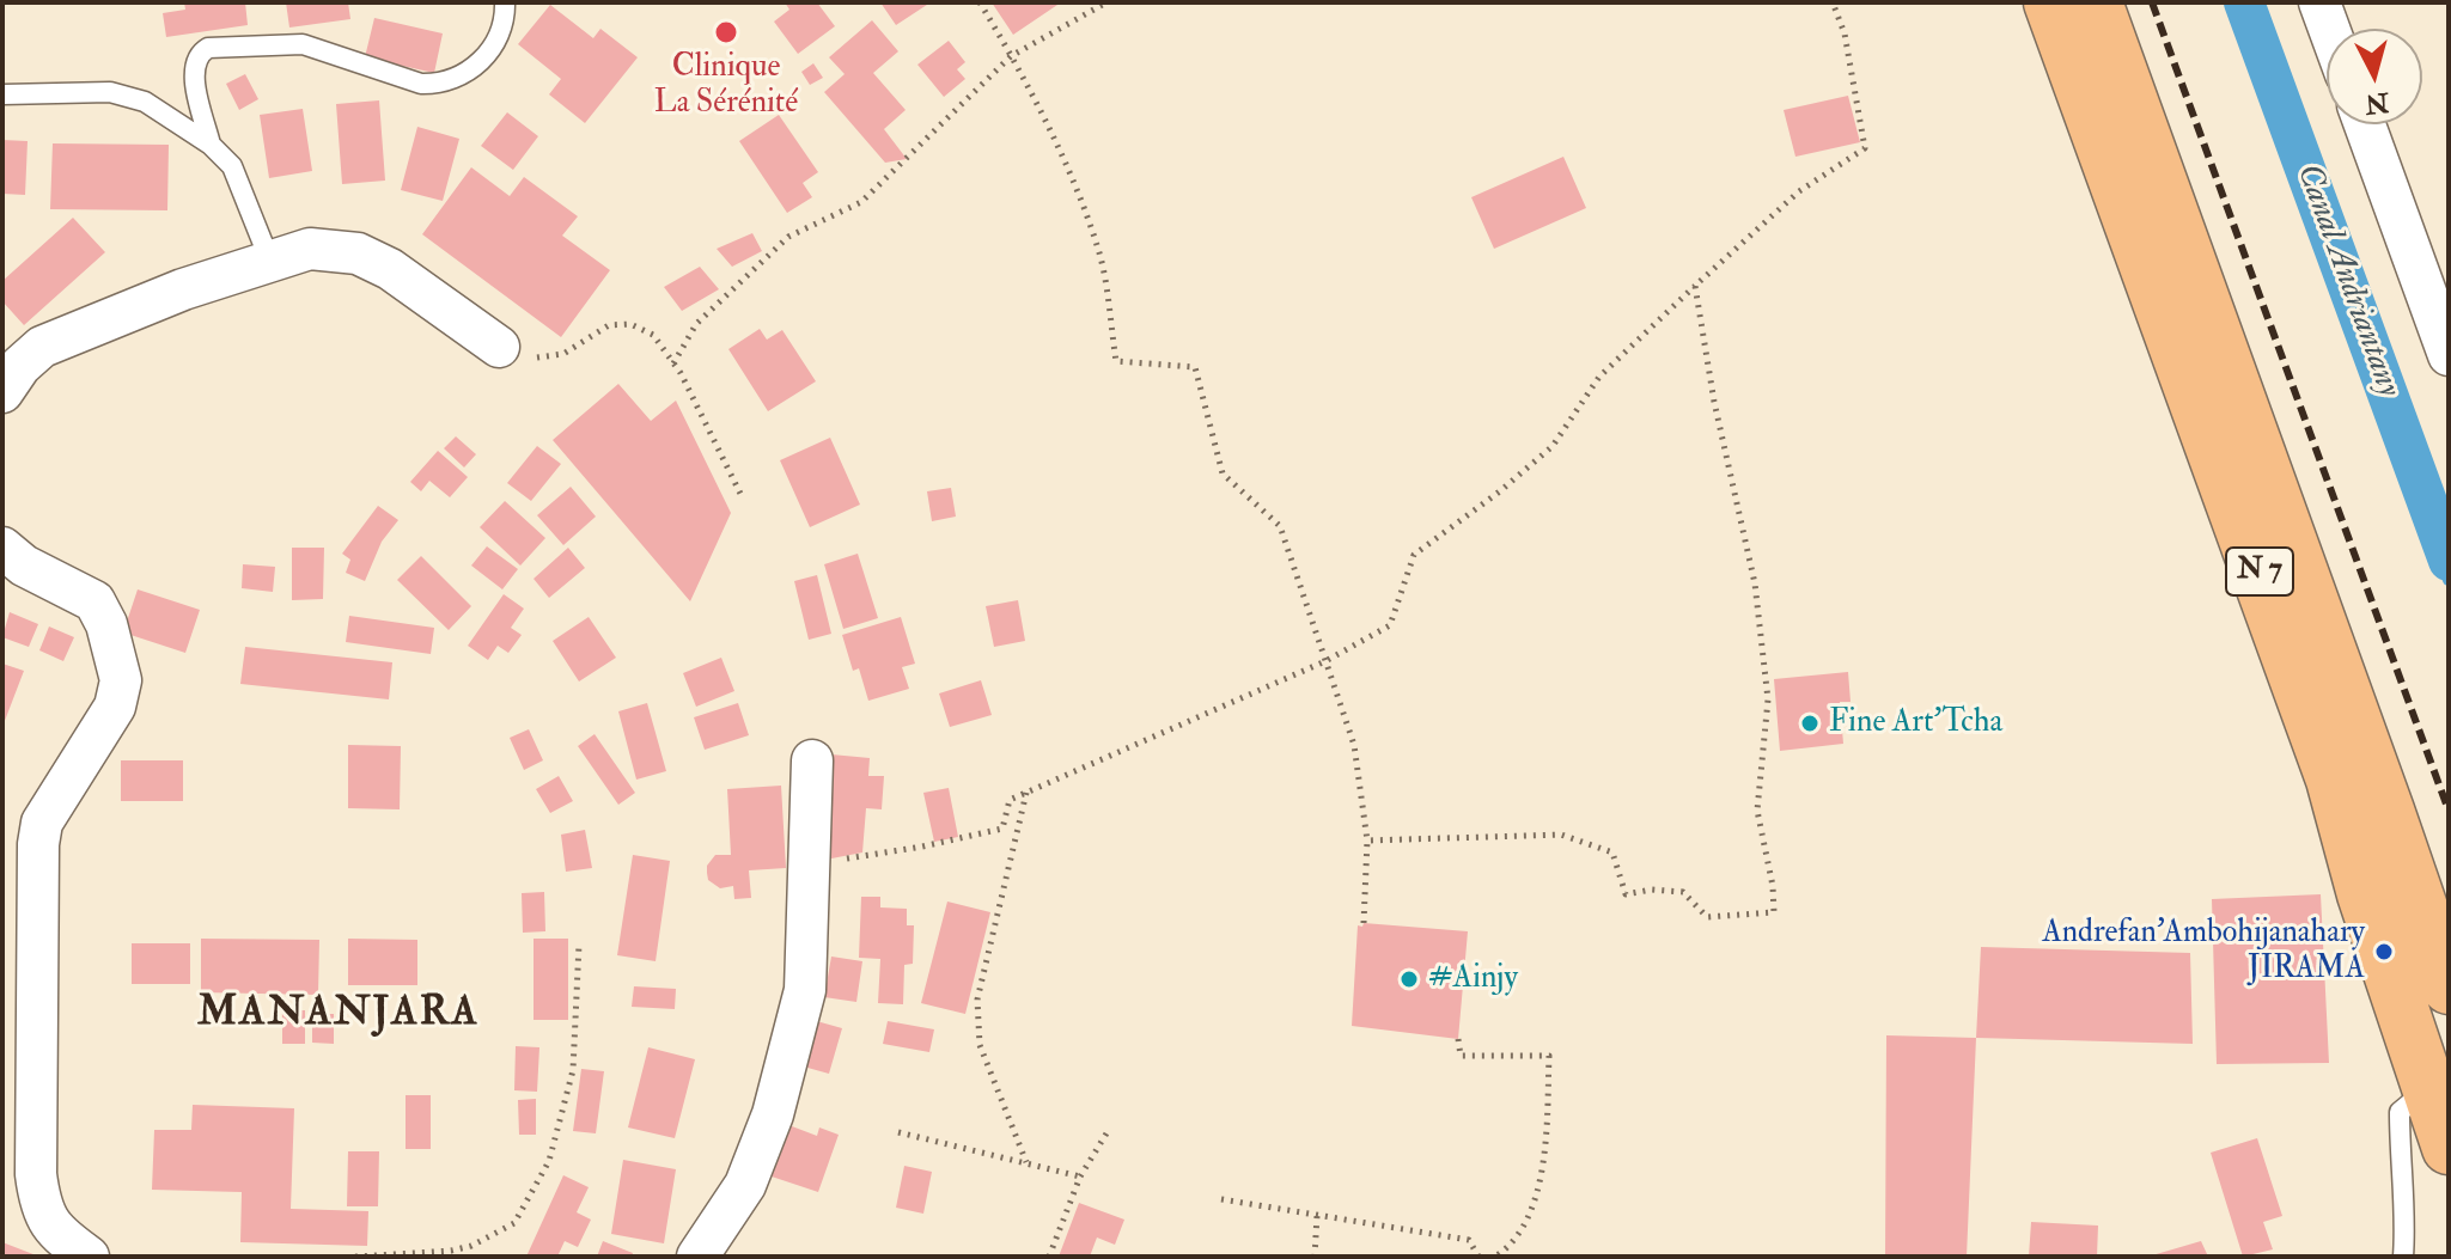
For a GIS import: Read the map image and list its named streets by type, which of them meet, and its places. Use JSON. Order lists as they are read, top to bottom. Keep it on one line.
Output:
{"streets":{"main road":["N 7"]},"districts":["MANANJARA"],"water":["Canal Andriantany"],"places":["Clinique La Sérénité","Fine Art'Tcha","Andrefan'Ambohijanahary JIRAMA","#Ainjy"],"north":"bottom"}
